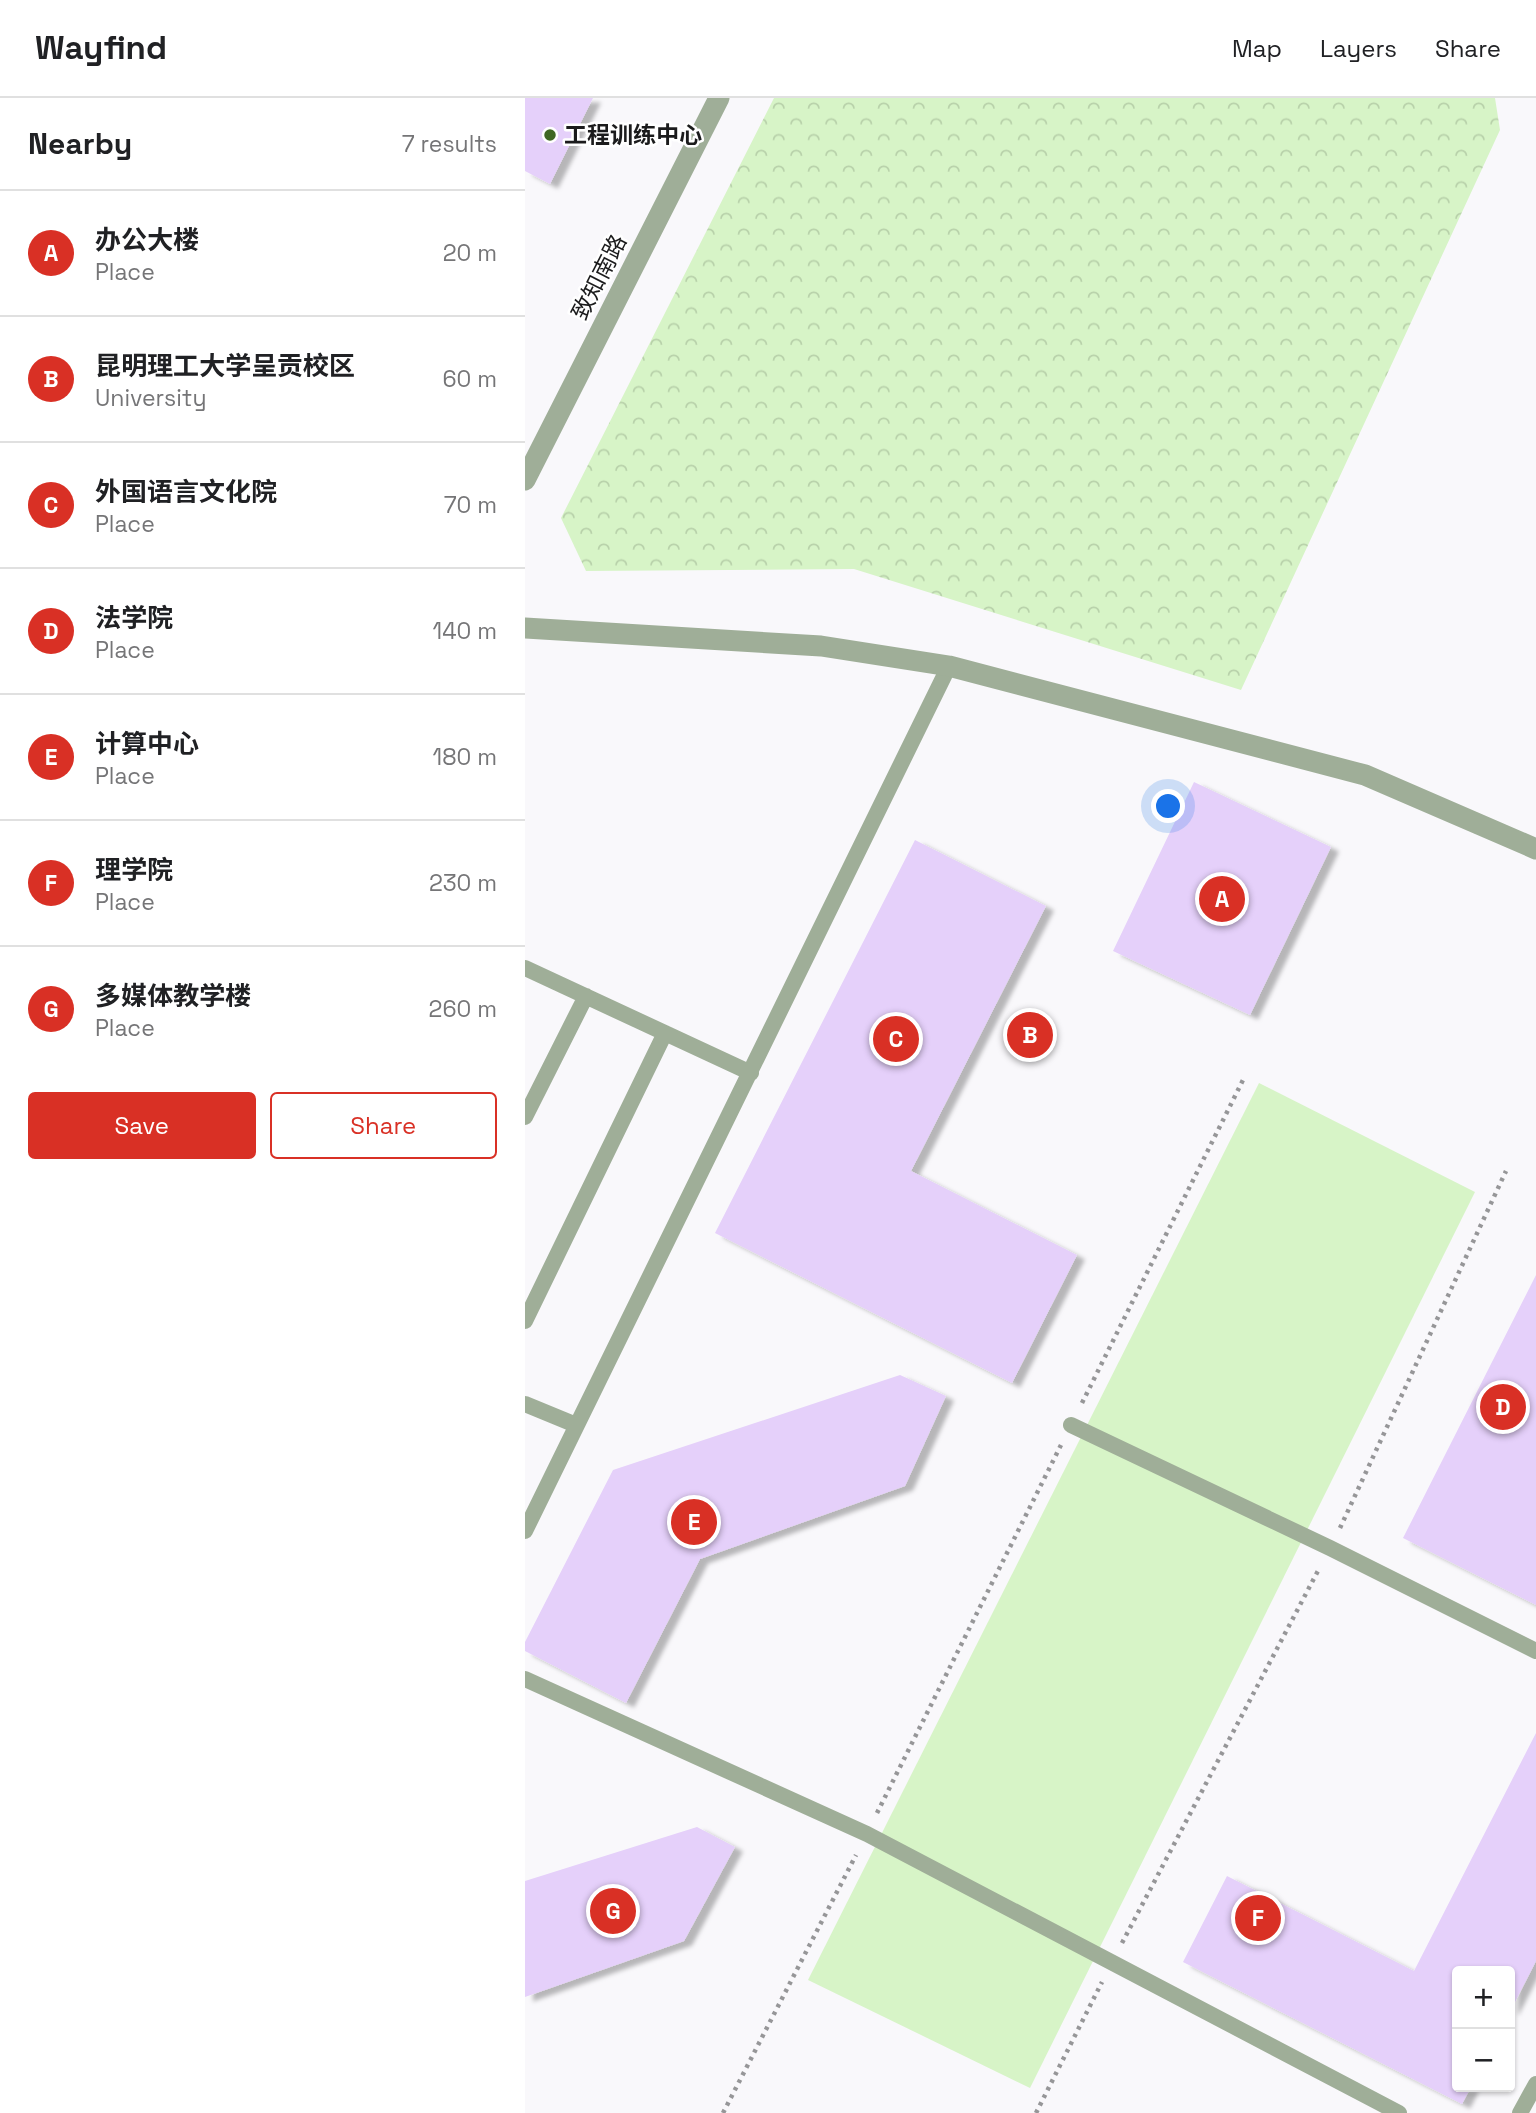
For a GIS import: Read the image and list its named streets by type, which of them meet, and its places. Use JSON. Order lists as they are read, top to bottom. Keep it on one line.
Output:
{"streets":{"street":["致知南路"]},"places":["工程训练中心"],"page":{"header":"Wayfind","nav":["Map","Layers","Share"],"heading":["Nearby","7 results"],"list":[{"mark":"A","name":"办公大楼","note":"Place","value":"20 m"},{"mark":"B","name":"昆明理工大学呈贡校区","note":"University","value":"60 m"},{"mark":"C","name":"外国语言文化院","note":"Place","value":"70 m"},{"mark":"D","name":"法学院","note":"Place","value":"140 m"},{"mark":"E","name":"计算中心","note":"Place","value":"180 m"},{"mark":"F","name":"理学院","note":"Place","value":"230 m"},{"mark":"G","name":"多媒体教学楼","note":"Place","value":"260 m"}],"pins":["A","B","C","D","E","G","F"],"buttons":["Save","Share"],"map_buttons":["+","−"]}}
